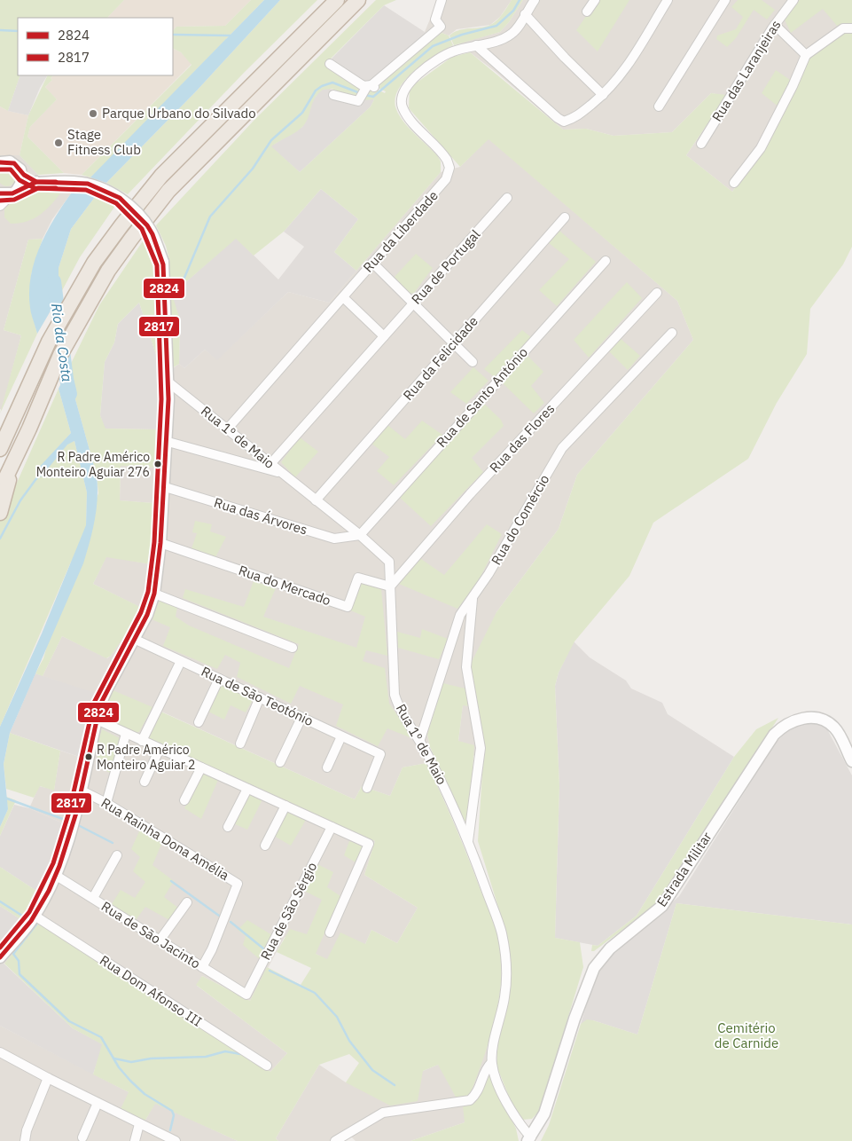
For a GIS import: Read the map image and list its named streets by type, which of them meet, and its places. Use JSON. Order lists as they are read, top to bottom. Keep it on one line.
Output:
{"streets":{"street":["Rua das Laranjeiras","Rua da Liberdade","Rua de Portugal","Rua da Felicidade","Rua de Santo António","Rua 1º de Maio","Rua das Flores","Rua das Árvores","Rua do Comércio","Rua do Mercado","Rua de São Teotónio","Rua Rainha Dona Amélia","Estrada Militar","Rua de São Sérgio","Rua de São Jacinto","Rua Dom Afonso III"]},"crossings":[["Rua da Liberdade","Rua 1º de Maio"],["Rua de Portugal","Rua 1º de Maio"],["Rua da Felicidade","Rua 1º de Maio"],["Rua de Santo António","Rua 1º de Maio"],["Rua de Santo António","Rua das Árvores"],["Rua 1º de Maio","Rua das Flores"],["Rua 1º de Maio","Rua das Árvores"],["Rua 1º de Maio","Rua do Comércio"],["Rua 1º de Maio","Rua do Mercado"],["Rua 1º de Maio","Estrada Militar"],["Rua das Flores","Rua do Mercado"],["Rua Rainha Dona Amélia","Rua de São Jacinto"],["Rua de São Sérgio","Rua de São Jacinto"]],"water":["Rio da Costa"],"parks":["Cemitério de Carnide"],"places":["Parque Urbano do Silvado","Stage Fitness Club","R Padre Américo Monteiro Aguiar 276","R Padre Américo Monteiro Aguiar 2"],"lines":["transit line 2824","transit line 2817"],"legend":["2824","2817"]}
